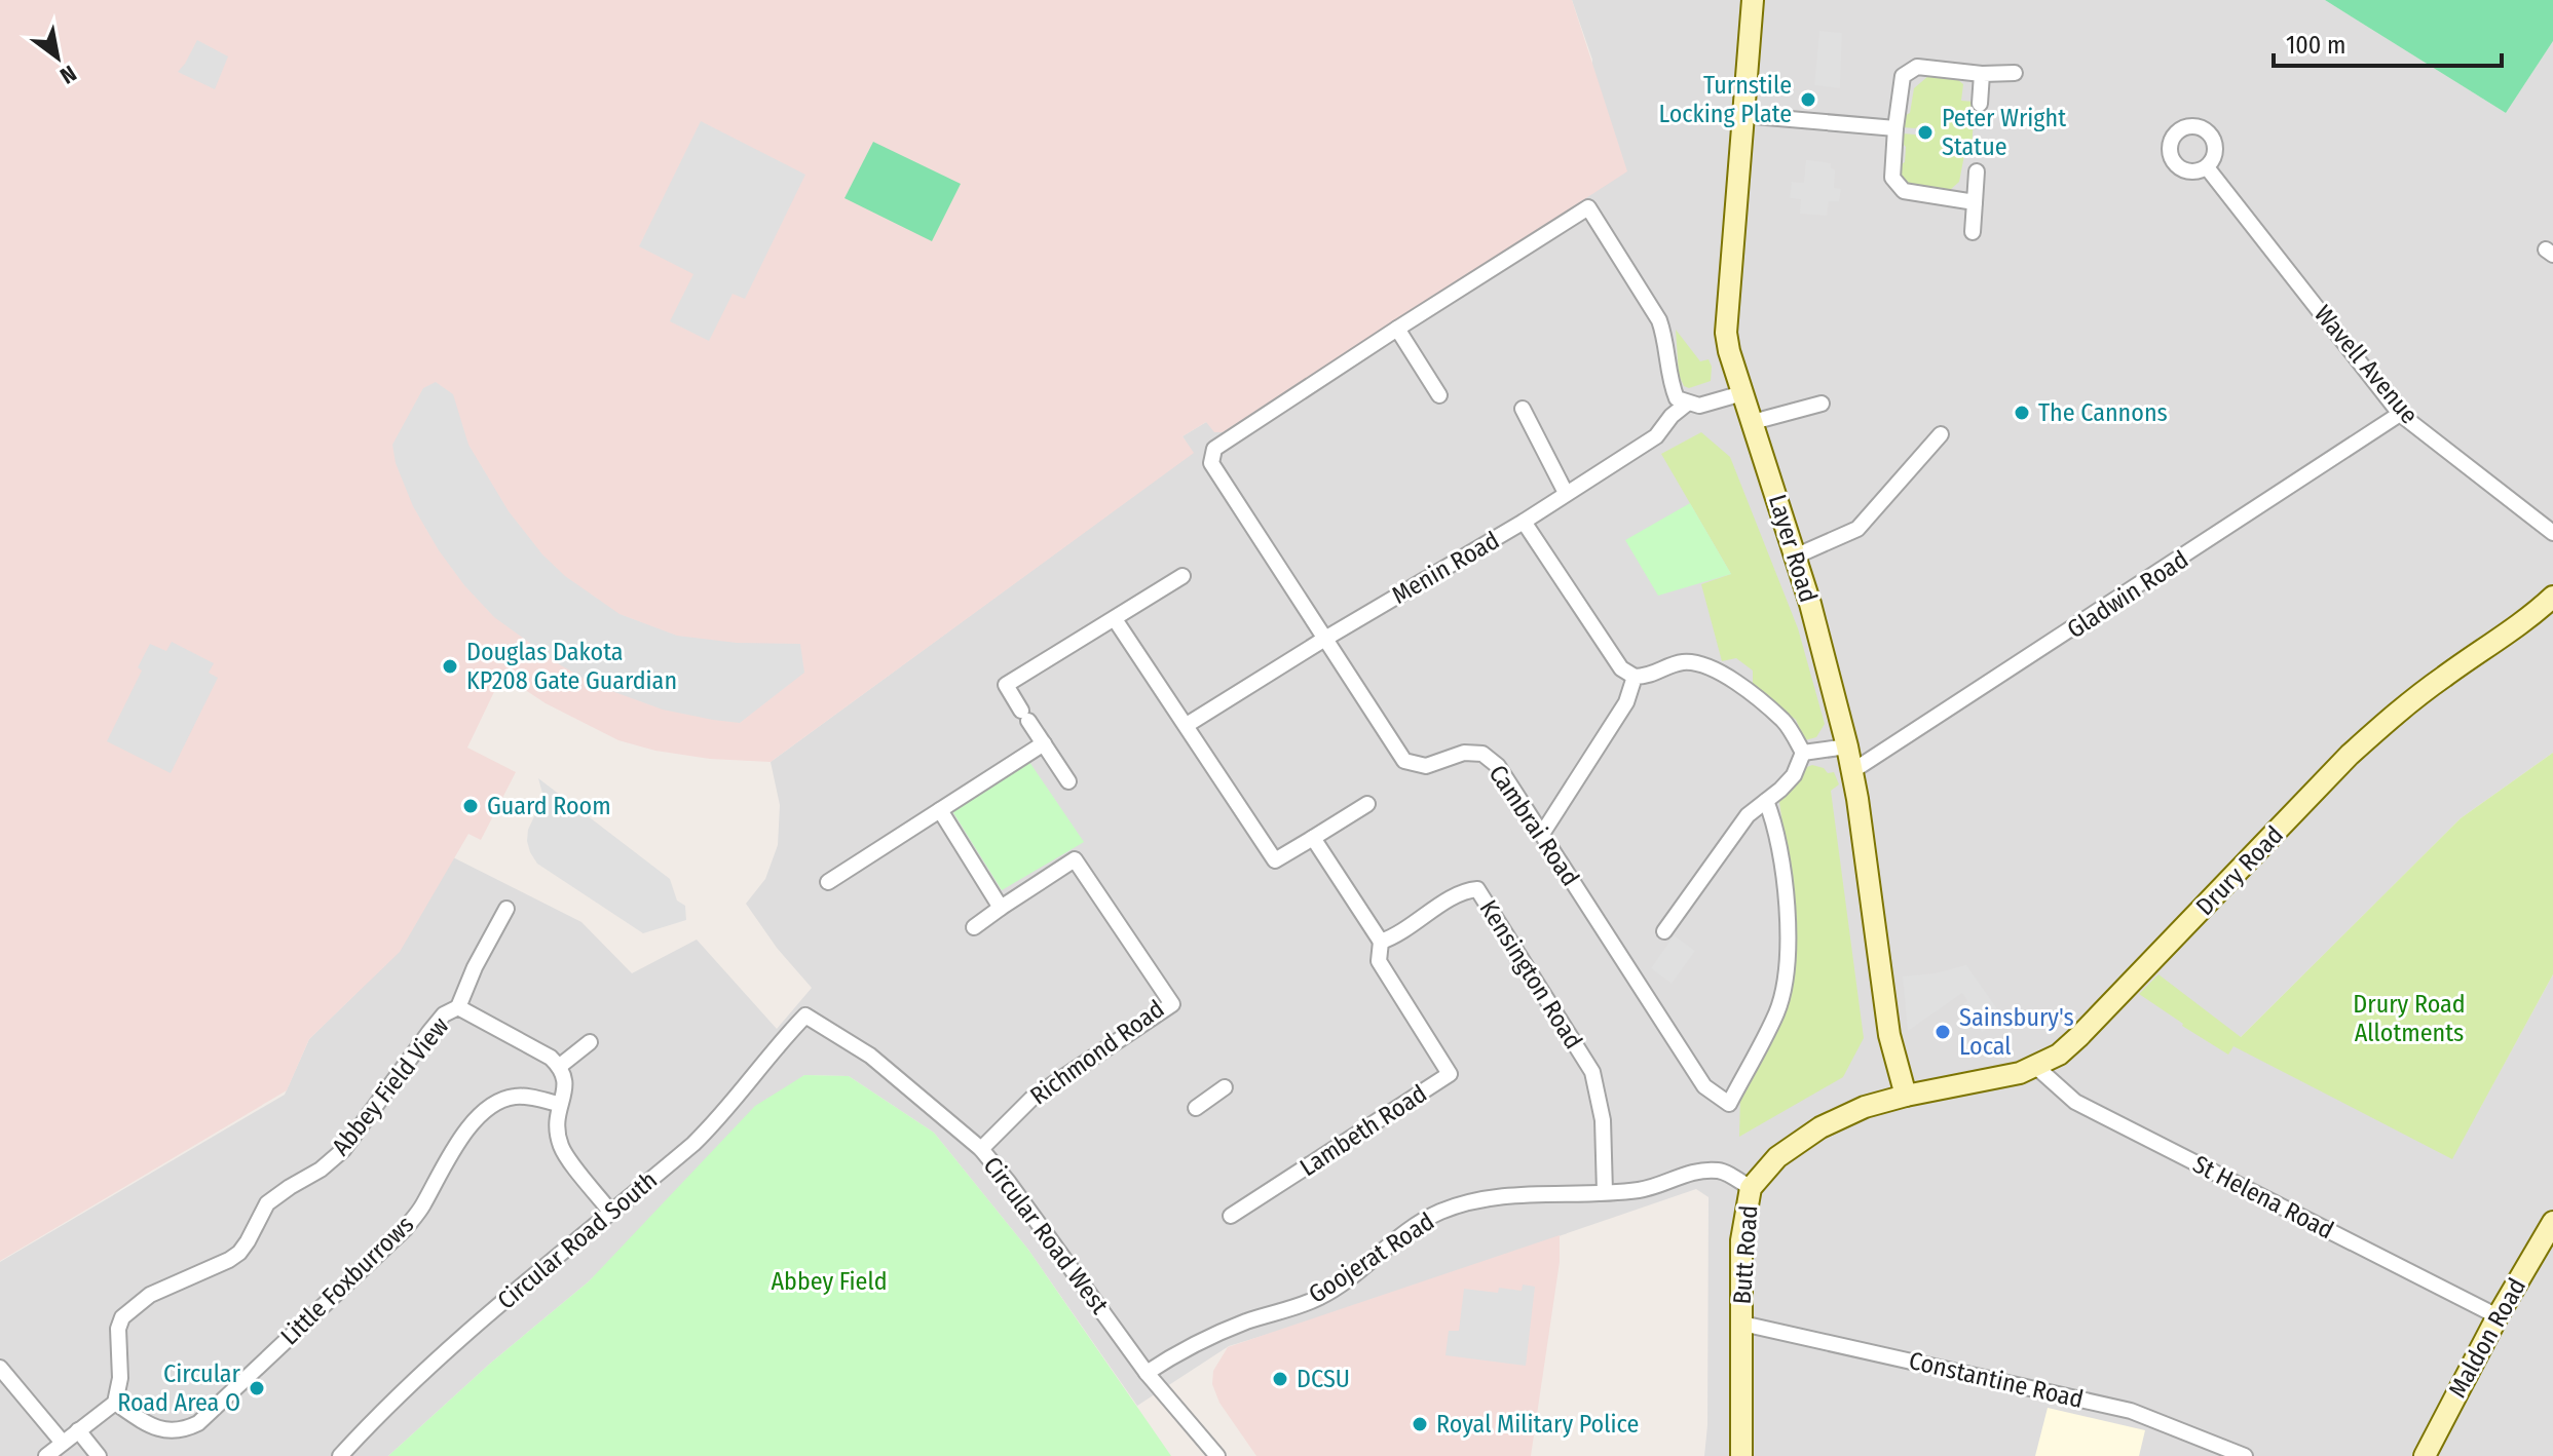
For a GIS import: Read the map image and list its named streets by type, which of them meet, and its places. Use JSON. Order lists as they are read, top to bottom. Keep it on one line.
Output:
{"streets":{"main road":["Layer Road","Drury Road","Butt Road","Maldon Road"],"street":["Wavell Avenue","Menin Road","Gladwin Road","Cambrai Road","Kensington Road","Richmond Road","Abbey Field View","Lambeth Road","St Helena Road","Circular Road West","Circular Road South","Goojerat Road","Little Foxburrows","Constantine Road"]},"crossings":[["Wavell Avenue","Gladwin Road"],["Layer Road","Gladwin Road"],["Layer Road","Drury Road"],["Layer Road","Butt Road"],["Menin Road","Cambrai Road"],["Drury Road","St Helena Road"],["Drury Road","Butt Road"],["Kensington Road","Lambeth Road"],["Kensington Road","Goojerat Road"],["Richmond Road","Circular Road West"],["Abbey Field View","Little Foxburrows"],["St Helena Road","Maldon Road"],["Circular Road West","Circular Road South"],["Circular Road West","Goojerat Road"],["Butt Road","Goojerat Road"],["Butt Road","Constantine Road"]],"parks":["Drury Road Allotments","Abbey Field"],"places":["Turnstile Locking Plate","Peter Wright Statue","The Cannons","Douglas Dakota KP208 Gate Guardian","Guard Room","Sainsbury's Local","DCSU","Circular Road Area O","Royal Military Police"],"scale_bar":"100 m","north":"bottom right"}
